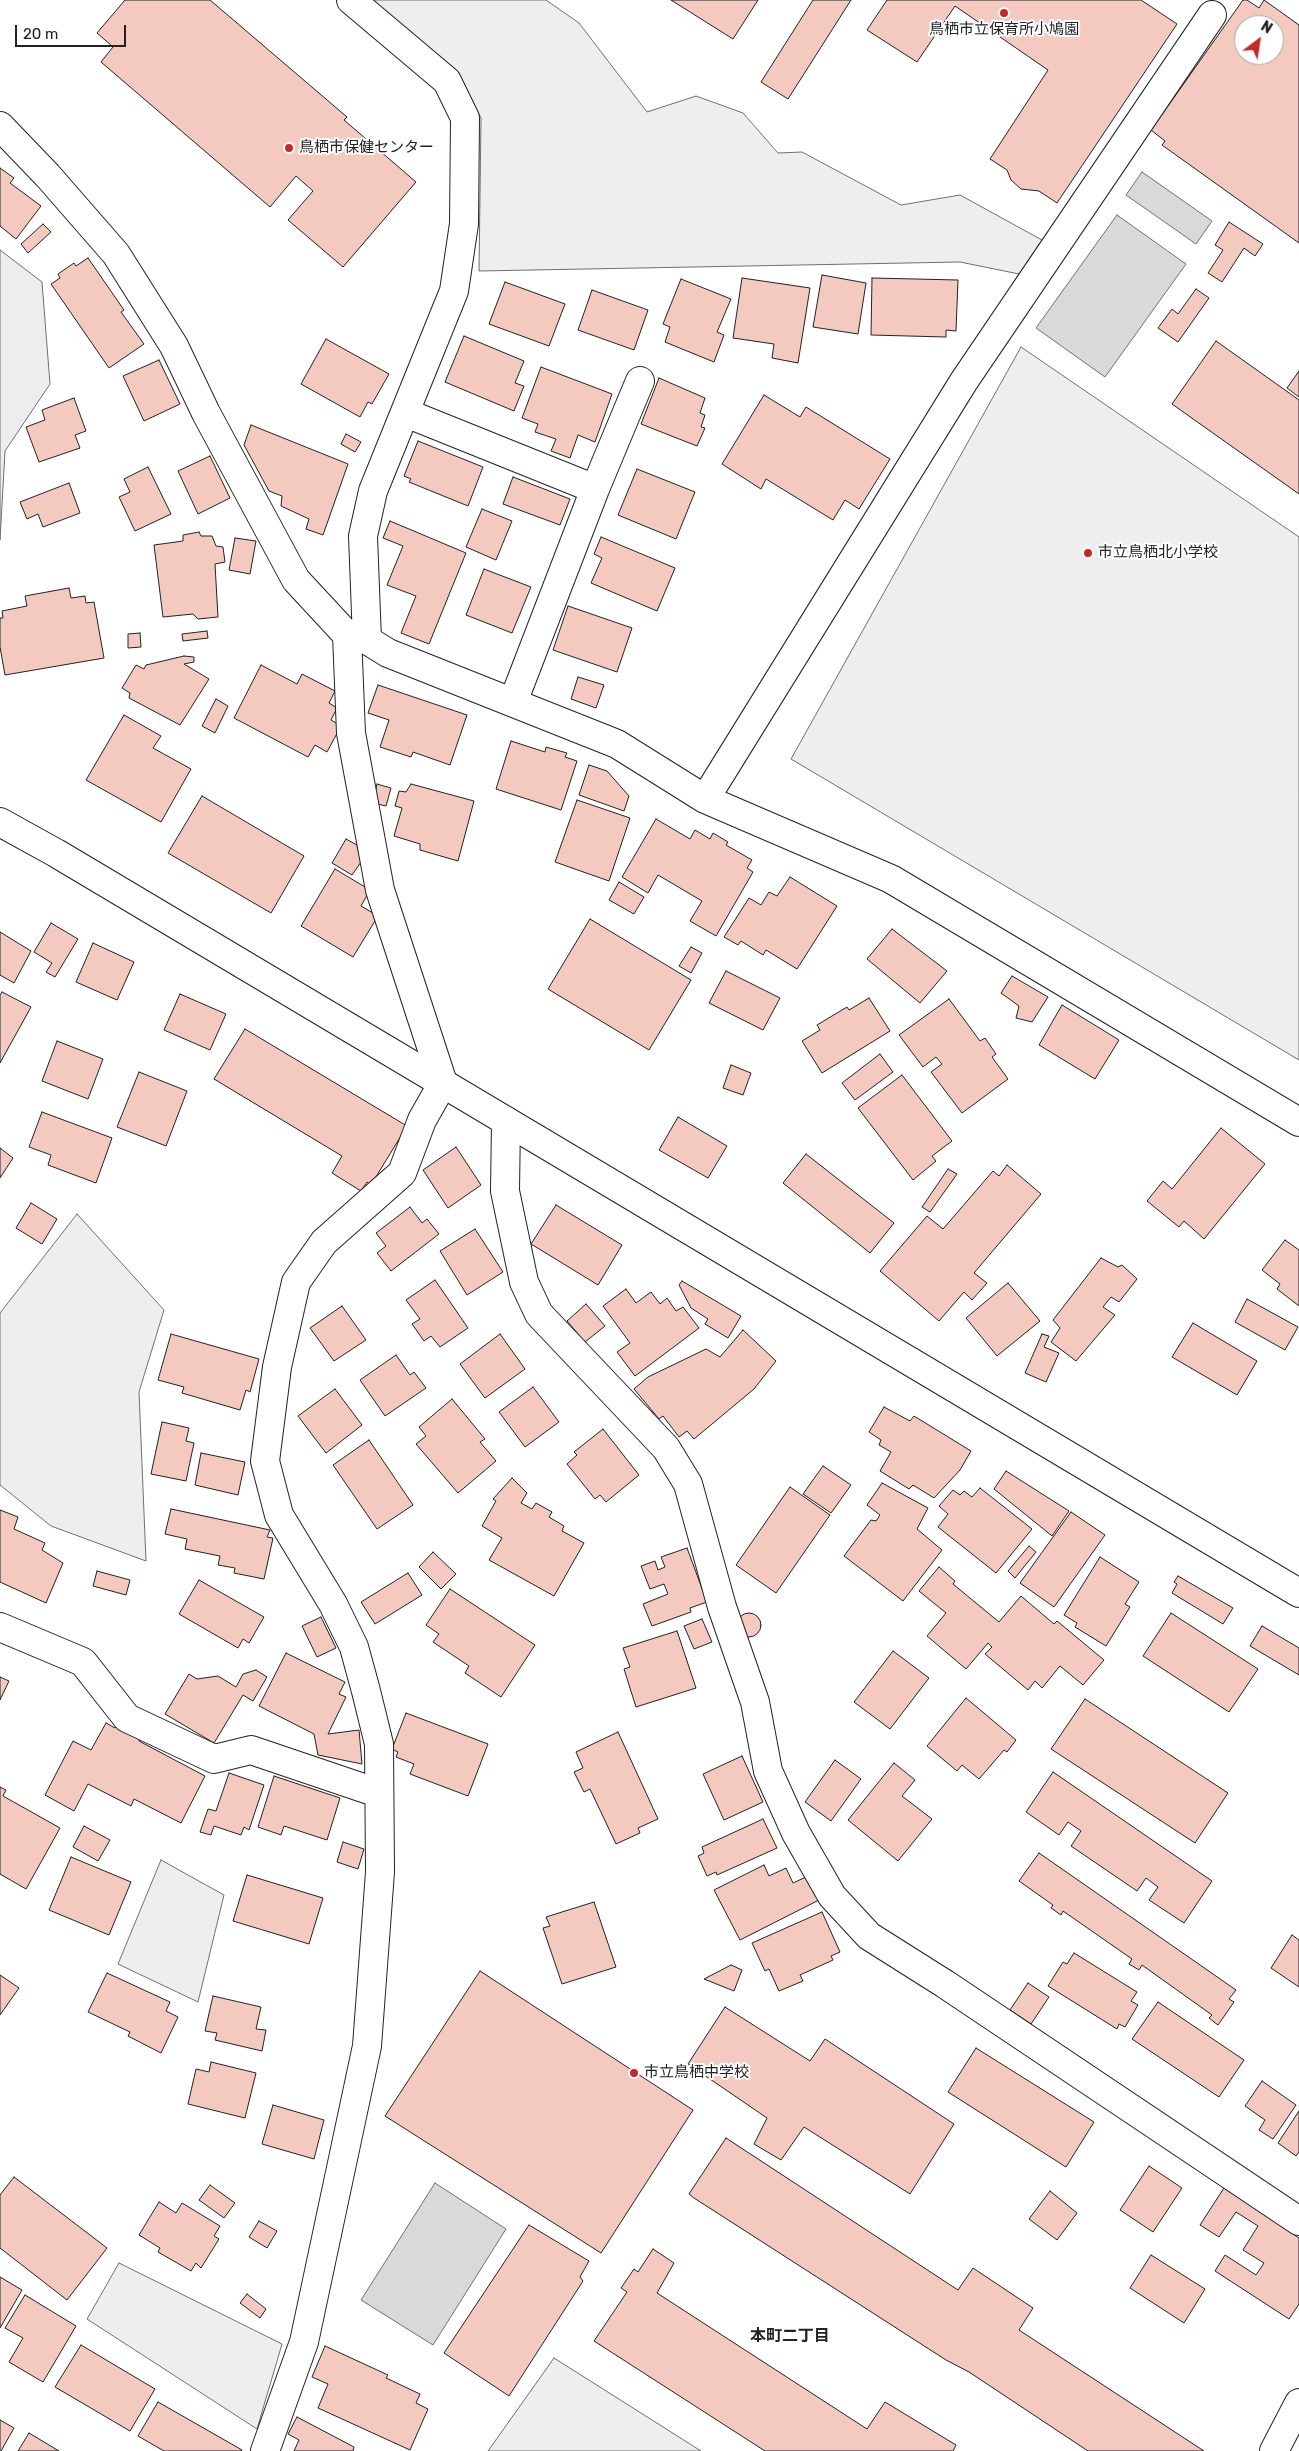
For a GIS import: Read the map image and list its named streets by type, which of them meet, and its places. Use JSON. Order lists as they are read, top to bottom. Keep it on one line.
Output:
{"districts":["本町二丁目"],"places":["鳥栖市立保育所小鳩園","鳥栖市保健センター","市立鳥栖北小学校","市立鳥栖中学校"],"scale_bar":"20 m","north":"top right"}
